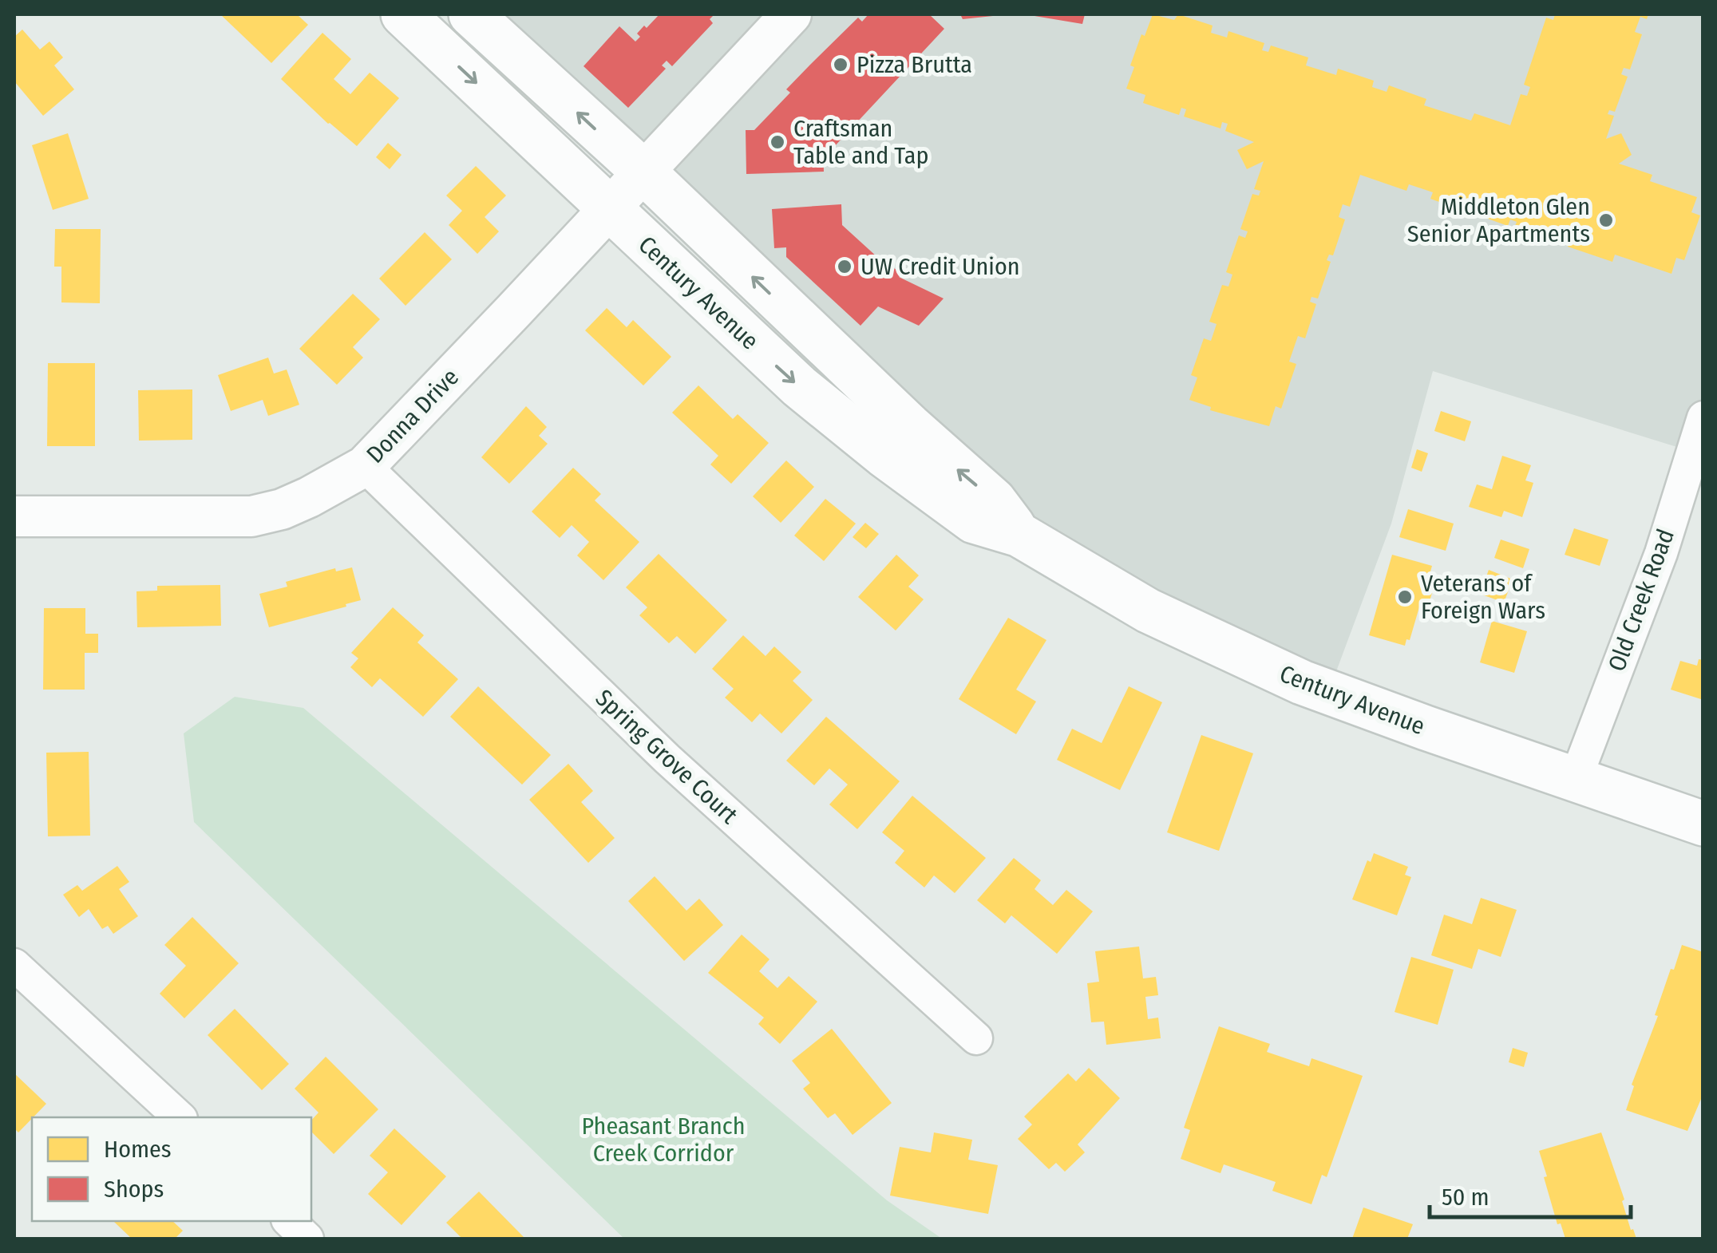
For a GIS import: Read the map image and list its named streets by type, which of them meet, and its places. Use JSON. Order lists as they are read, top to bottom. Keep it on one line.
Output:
{"streets":{"main road":["Century Avenue"],"street":["Donna Drive","Old Creek Road","Spring Grove Court"]},"crossings":[["Century Avenue","Donna Drive"],["Century Avenue","Old Creek Road"],["Donna Drive","Spring Grove Court"]],"parks":["Pheasant Branch Creek Corridor"],"places":["Pizza Brutta","Craftsman Table and Tap","Middleton Glen Senior Apartments","UW Credit Union","Veterans of Foreign Wars"],"legend":["Homes","Shops"],"scale_bar":"50 m"}
